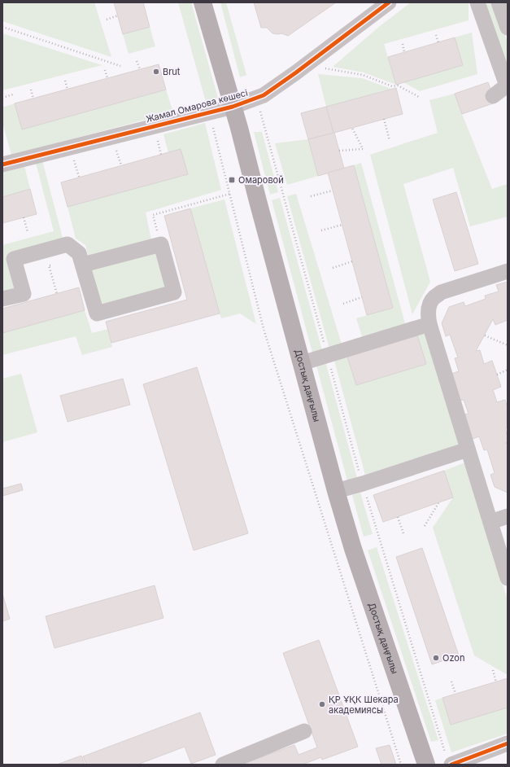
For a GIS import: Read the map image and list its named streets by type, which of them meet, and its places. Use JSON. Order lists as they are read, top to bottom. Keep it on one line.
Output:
{"streets":{"main road":["Достық даңғылы"],"street":["Жамал Омарова көшесі"]},"crossings":[["Жамал Омарова көшесі","Достық даңғылы"]],"places":{"other":["Brut","Ozon","ҚР ҰҚК Шекара академиясы"],"transit":["Омаровой"]}}
